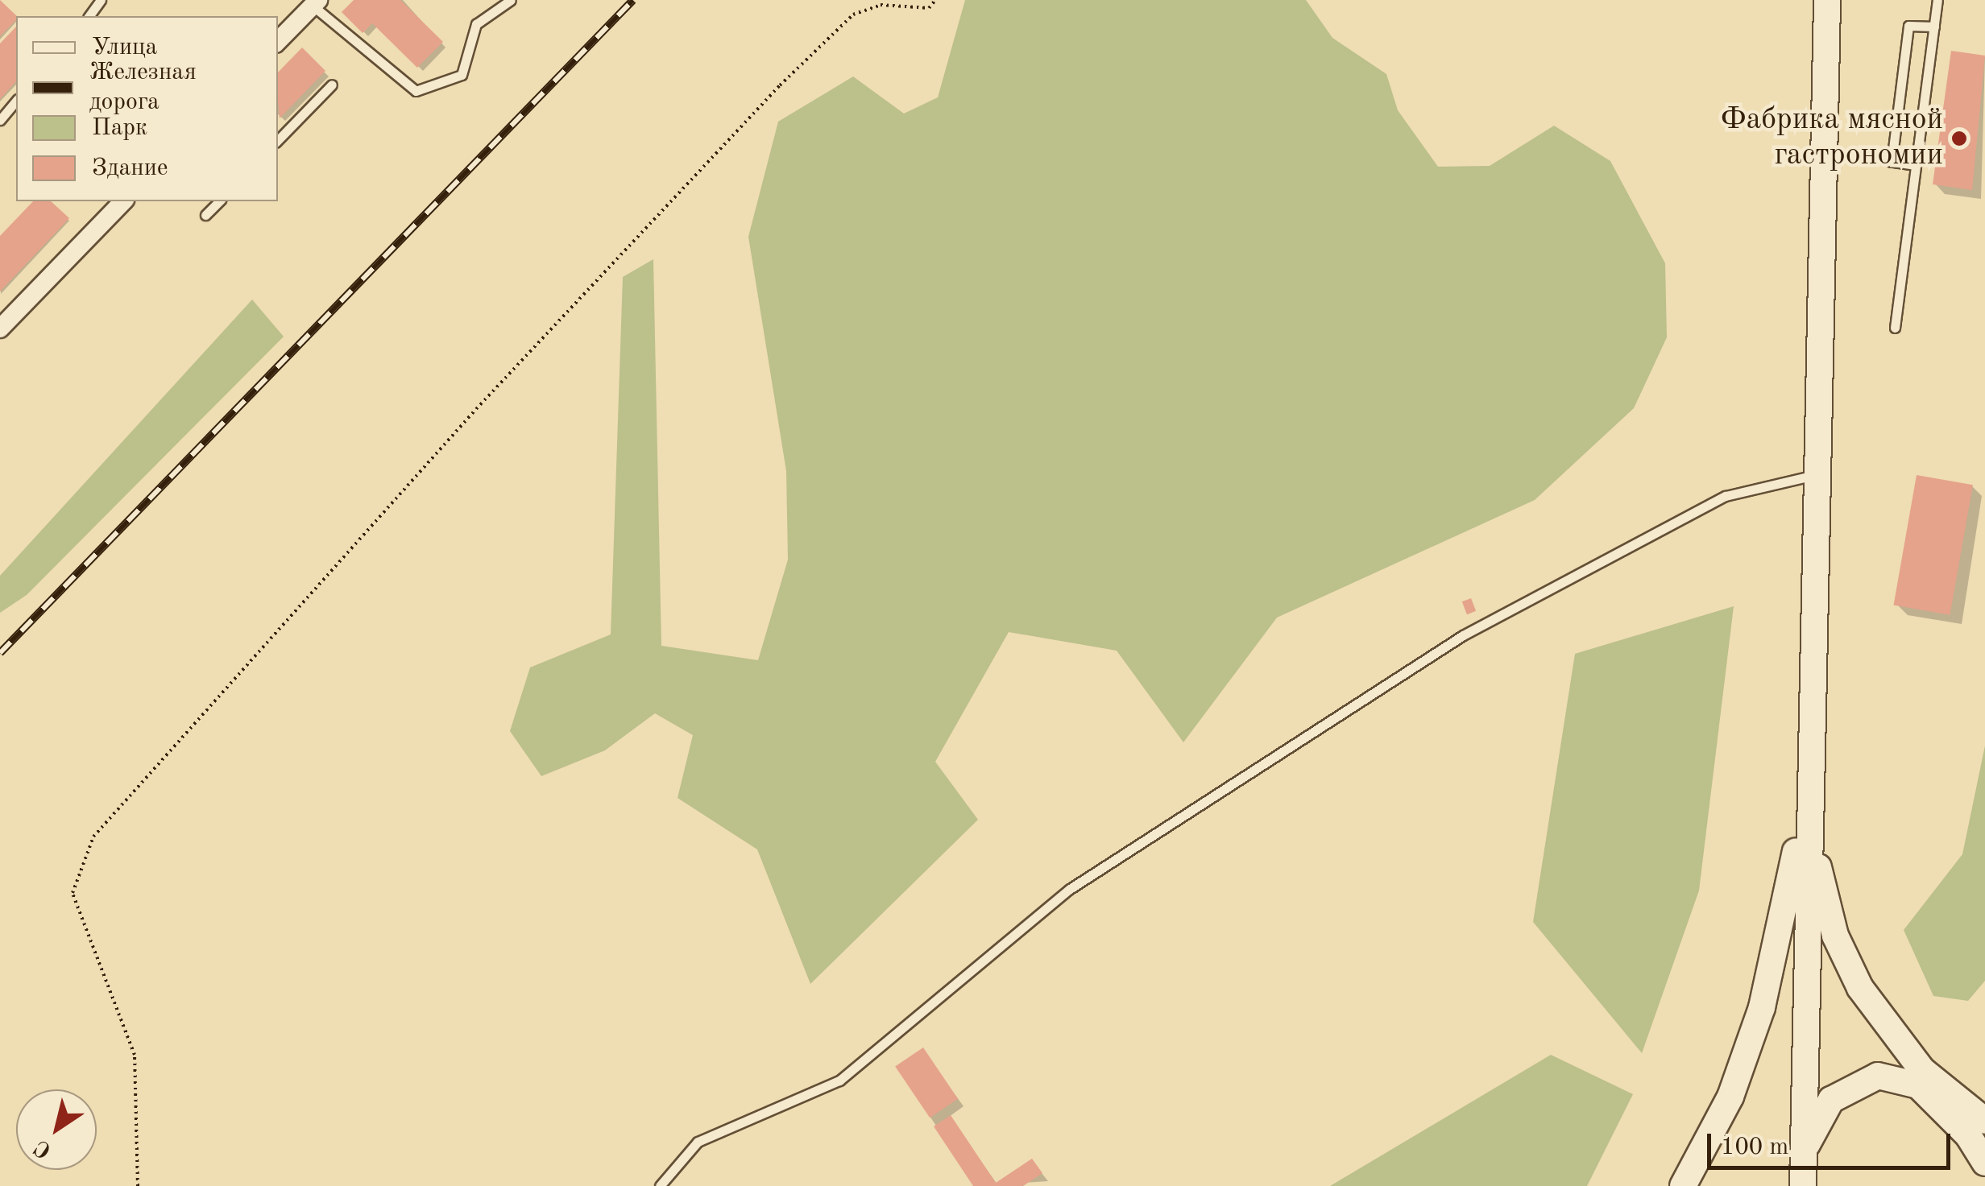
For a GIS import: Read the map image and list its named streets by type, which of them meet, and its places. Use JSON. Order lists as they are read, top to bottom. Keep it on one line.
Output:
{"places":["Фабрика мясной гастрономии"],"legend":["Улица","Железная дорога","Парк","Здание"],"scale_bar":"100 m","north":"bottom left"}
